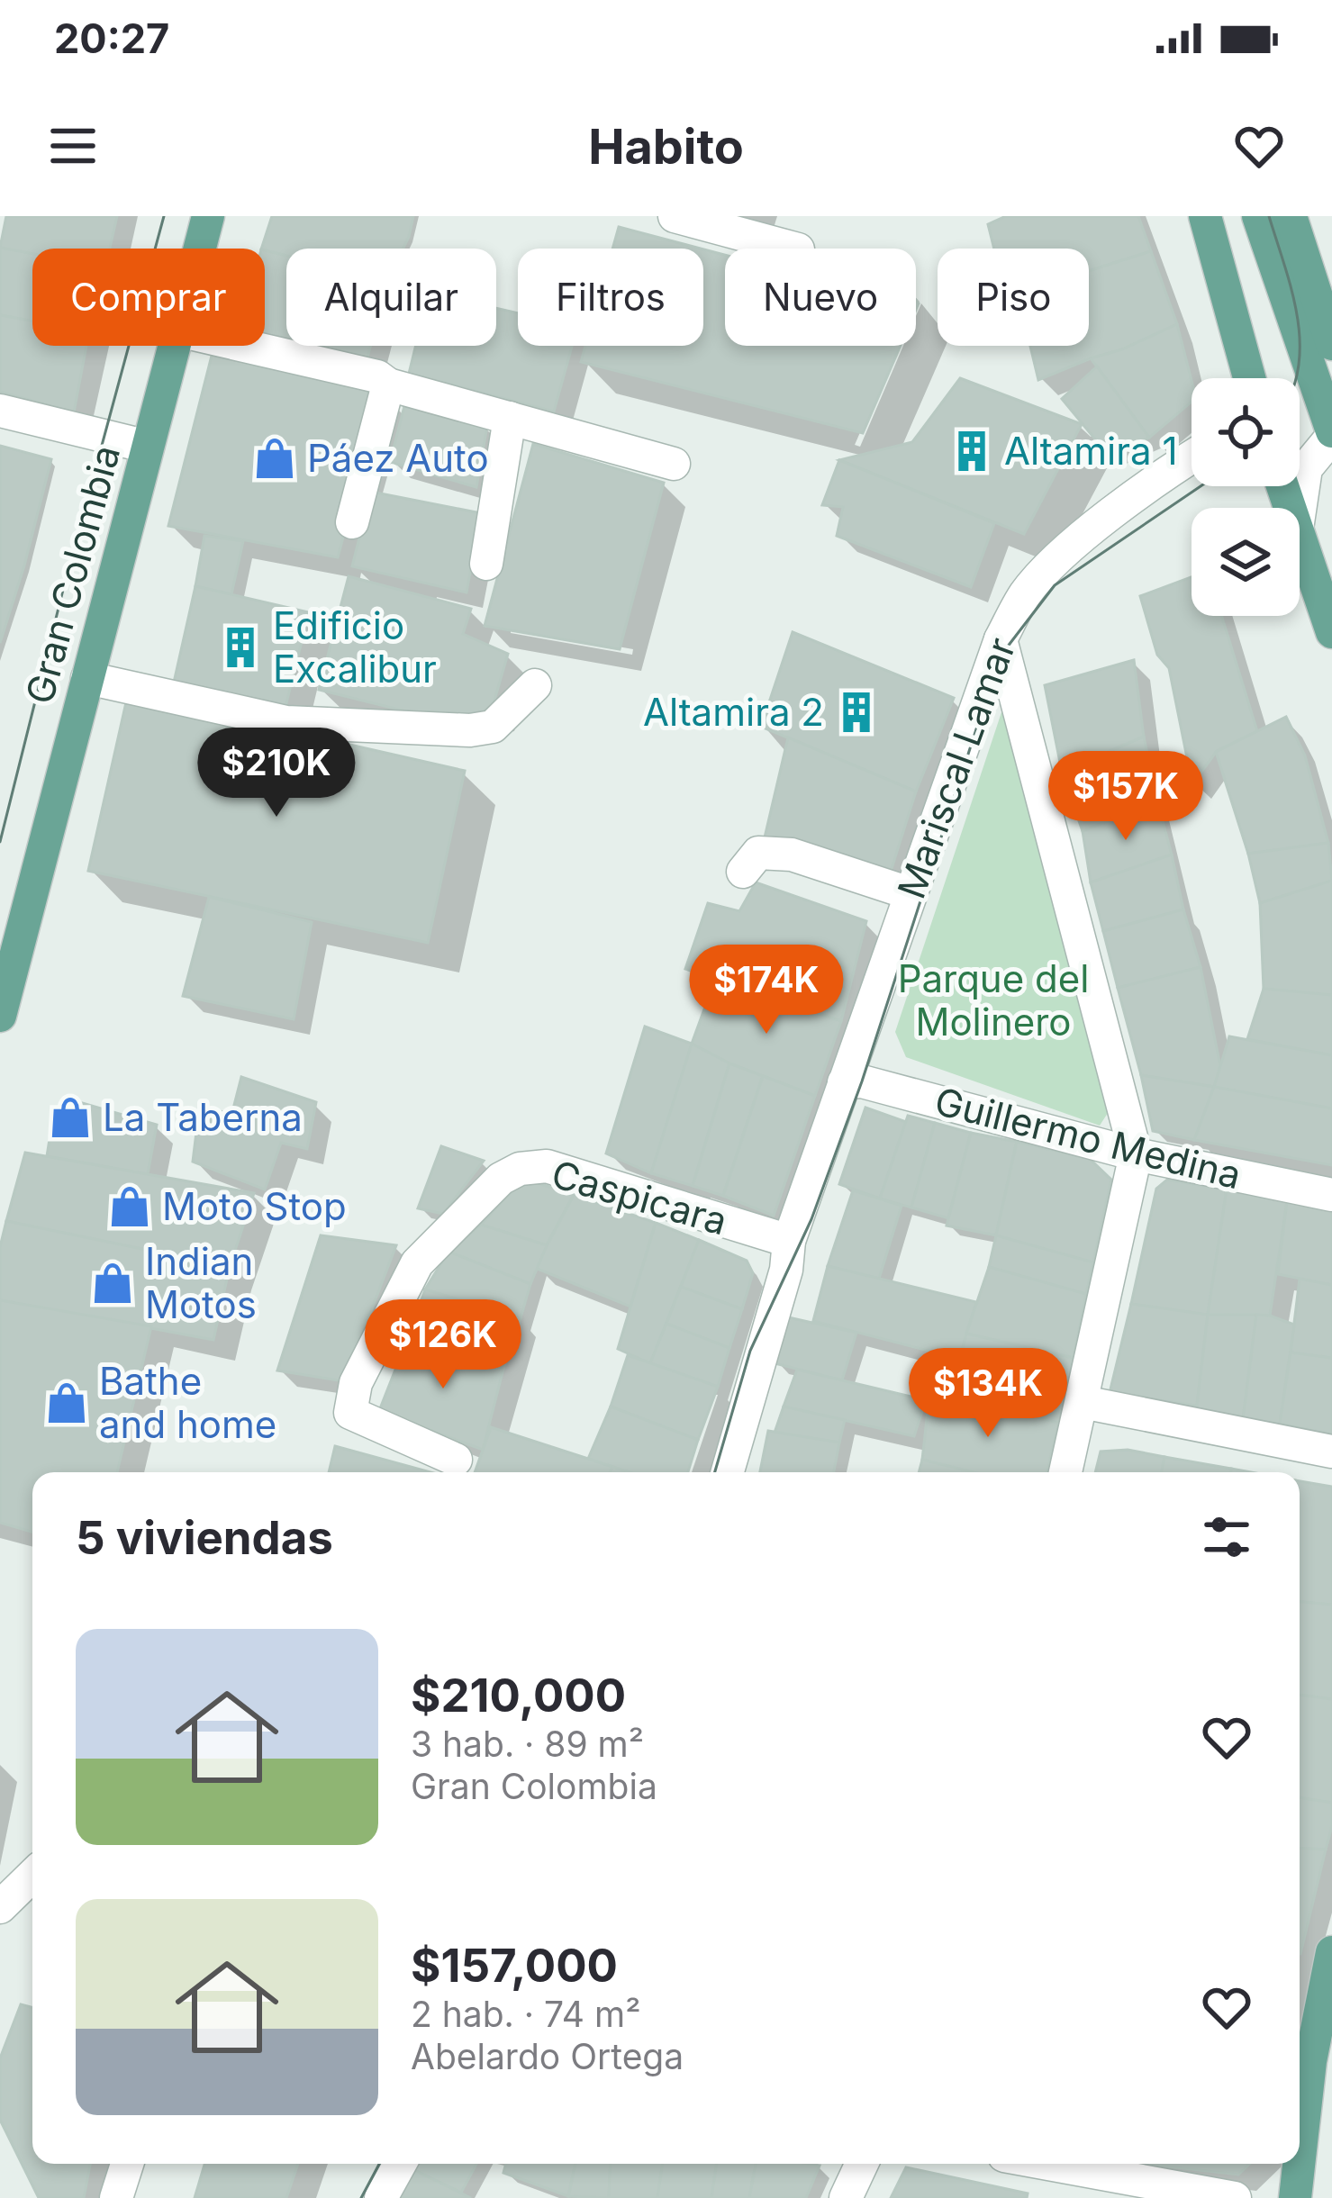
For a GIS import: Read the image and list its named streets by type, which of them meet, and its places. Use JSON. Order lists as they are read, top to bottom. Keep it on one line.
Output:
{"streets":{"main road":["Gran Colombia"],"street":["Mariscal Lamar","Guillermo Medina","Caspicara"]},"crossings":[["Mariscal Lamar","Guillermo Medina"],["Mariscal Lamar","Caspicara"]],"parks":["Parque del Molinero"],"places":{"building":["Altamira 1","Edificio Excalibur","Altamira 2"],"shop":["Páez Auto","La Taberna","Moto Stop","Indian Motos","Bathe and home"]},"page":{"status":"20:27","header":"Habito","chip":["Comprar","Alquilar","Filtros","Nuevo","Piso"],"price":["$210K","$157K","$174K","$126K","$134K"],"heading":"5 viviendas","list":[{"name":"$210,000","note":"3 hab. · 89 m² · Gran Colombia"},{"name":"$157,000","note":"2 hab. · 74 m² · Abelardo Ortega"}]}}
